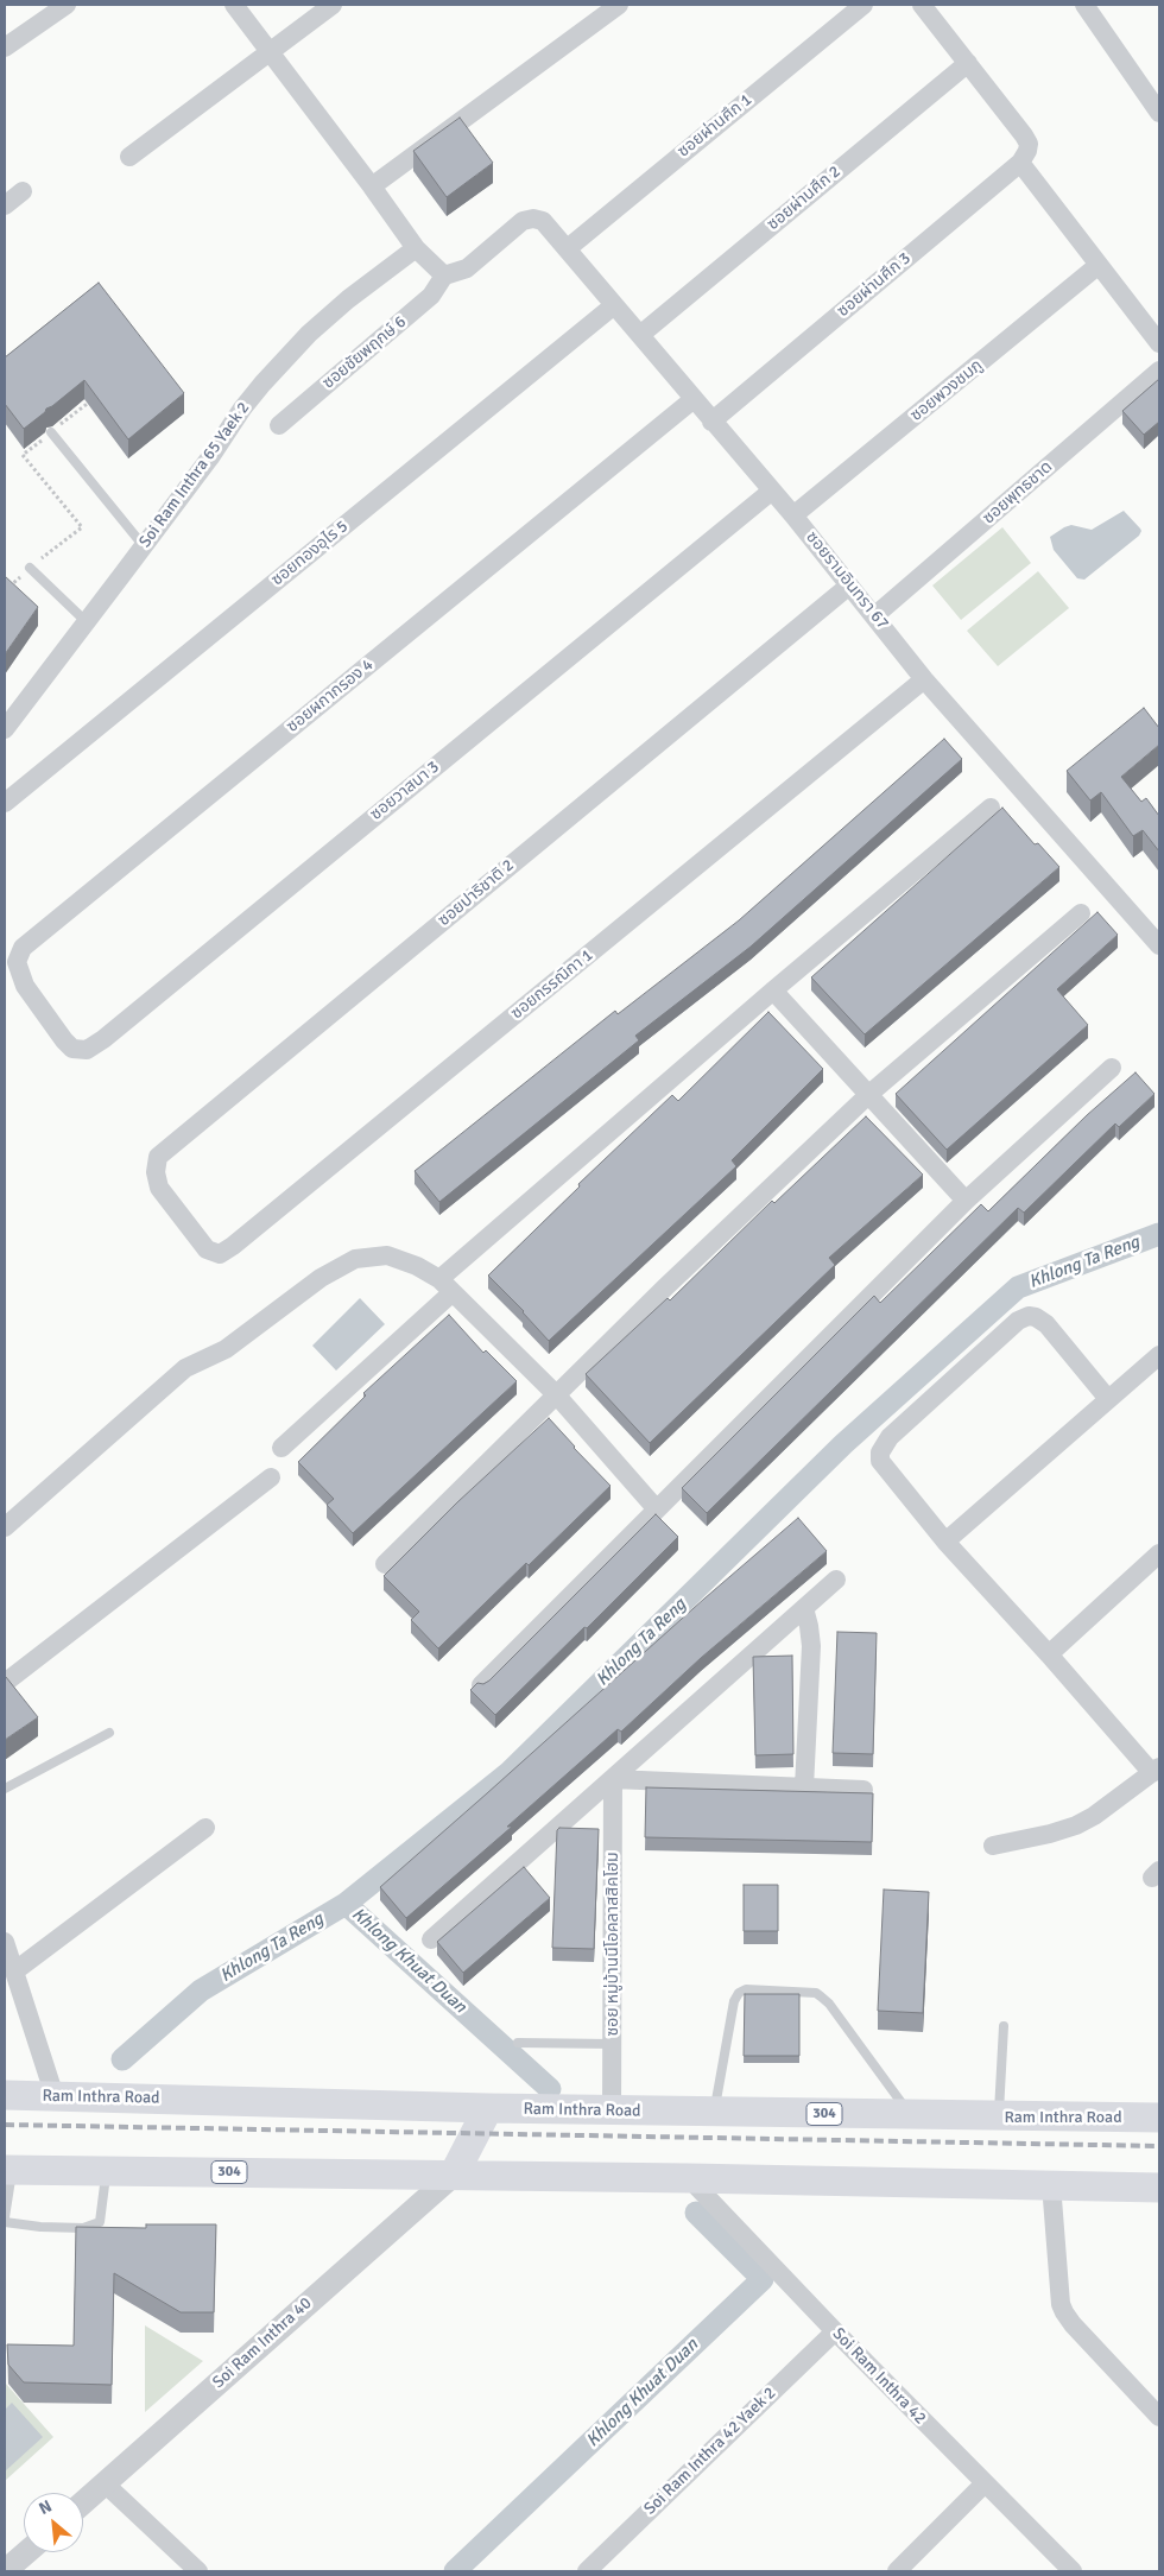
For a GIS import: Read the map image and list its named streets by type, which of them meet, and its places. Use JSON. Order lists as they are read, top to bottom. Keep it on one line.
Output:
{"streets":{"main road":["Ram Inthra Road","304"],"street":["ซอยผ่านศึก 1","ซอยผ่านศึก 2","ซอยผ่านศึก 3","ซอยชัยพฤกษ์ 6","ซอยพวงชมภู","Soi Ram Inthra 65 Yaek 2","ซอยพุทธชาด","ซอยทองอุไร 5","ซอยรามอินทรา 67","ซอยผกากรอง 4","ซอยวาสนา 3","ซอยปาริชาติ 2","ซอยกรรณิกา 1","ซอย หมู่บ้านนีโอคลาสสิคโฮม","Soi Ram Inthra 40","Soi Ram Inthra 42","Soi Ram Inthra 42 Yaek 2"]},"crossings":[["ซอยผ่านศึก 1","ซอยรามอินทรา 67"],["ซอยผ่านศึก 2","ซอยผ่านศึก 3"],["ซอยผ่านศึก 2","ซอยรามอินทรา 67"],["ซอยผ่านศึก 3","ซอยรามอินทรา 67"],["ซอยชัยพฤกษ์ 6","ซอยรามอินทรา 67"],["ซอยพวงชมภู","ซอยรามอินทรา 67"],["ซอยพุทธชาด","ซอยรามอินทรา 67"],["ซอยทองอุไร 5","ซอยรามอินทรา 67"],["ซอยรามอินทรา 67","ซอยผกากรอง 4"],["ซอยรามอินทรา 67","ซอยวาสนา 3"],["ซอยรามอินทรา 67","ซอยปาริชาติ 2"],["ซอยรามอินทรา 67","ซอยกรรณิกา 1"],["ซอยผกากรอง 4","ซอยวาสนา 3"],["ซอยปาริชาติ 2","ซอยกรรณิกา 1"],["ซอย หมู่บ้านนีโอคลาสสิคโฮม","Ram Inthra Road"],["304","Soi Ram Inthra 40"],["304","Soi Ram Inthra 42"],["Soi Ram Inthra 42","Soi Ram Inthra 42 Yaek 2"]],"water":["Khlong Ta Reng","Khlong Khuat Duan"],"north":"top left"}
